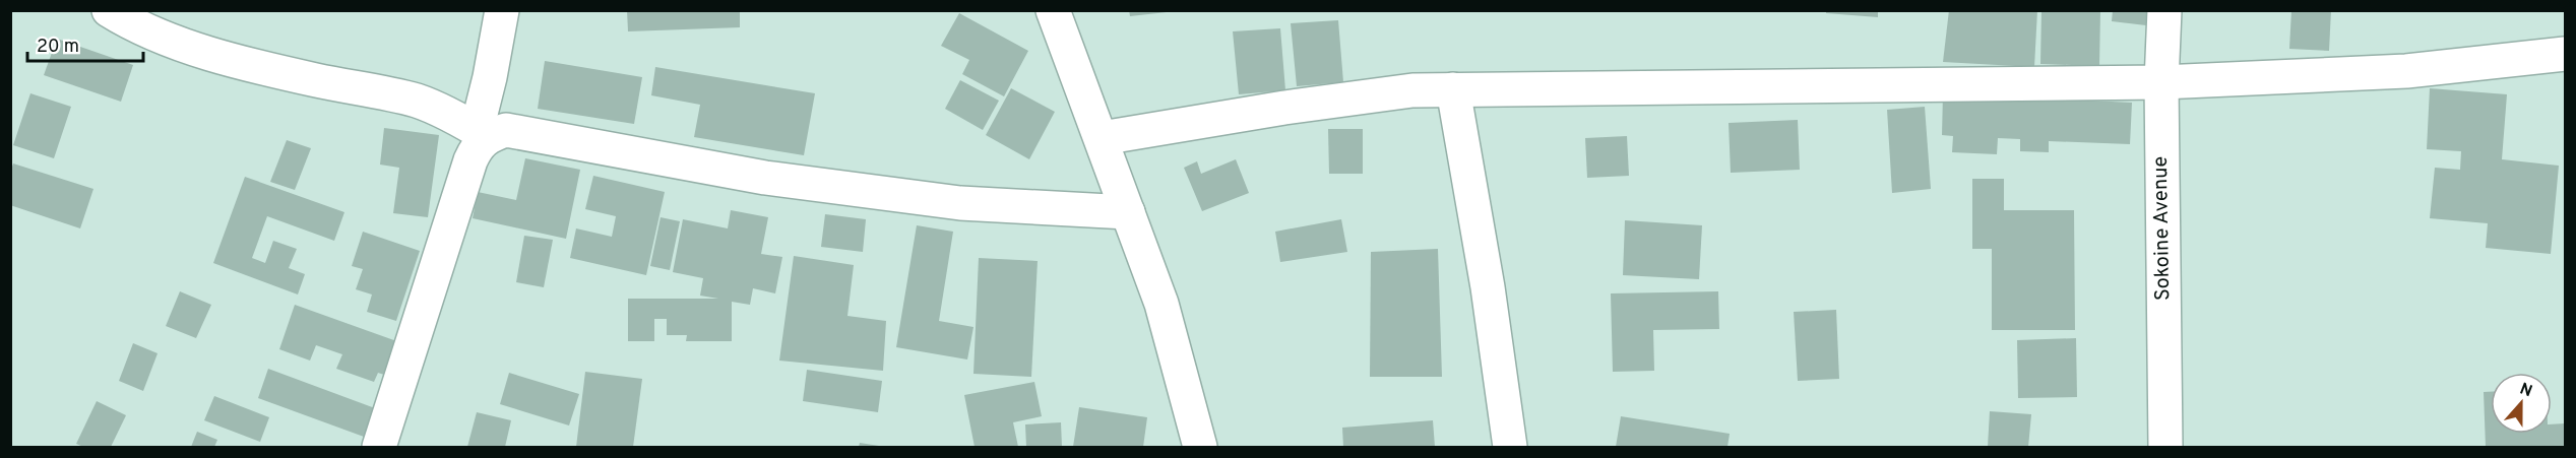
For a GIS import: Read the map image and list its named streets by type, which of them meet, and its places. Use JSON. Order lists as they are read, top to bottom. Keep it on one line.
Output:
{"streets":{"street":["Sokoine Avenue"]},"scale_bar":"20 m","north":"top"}
